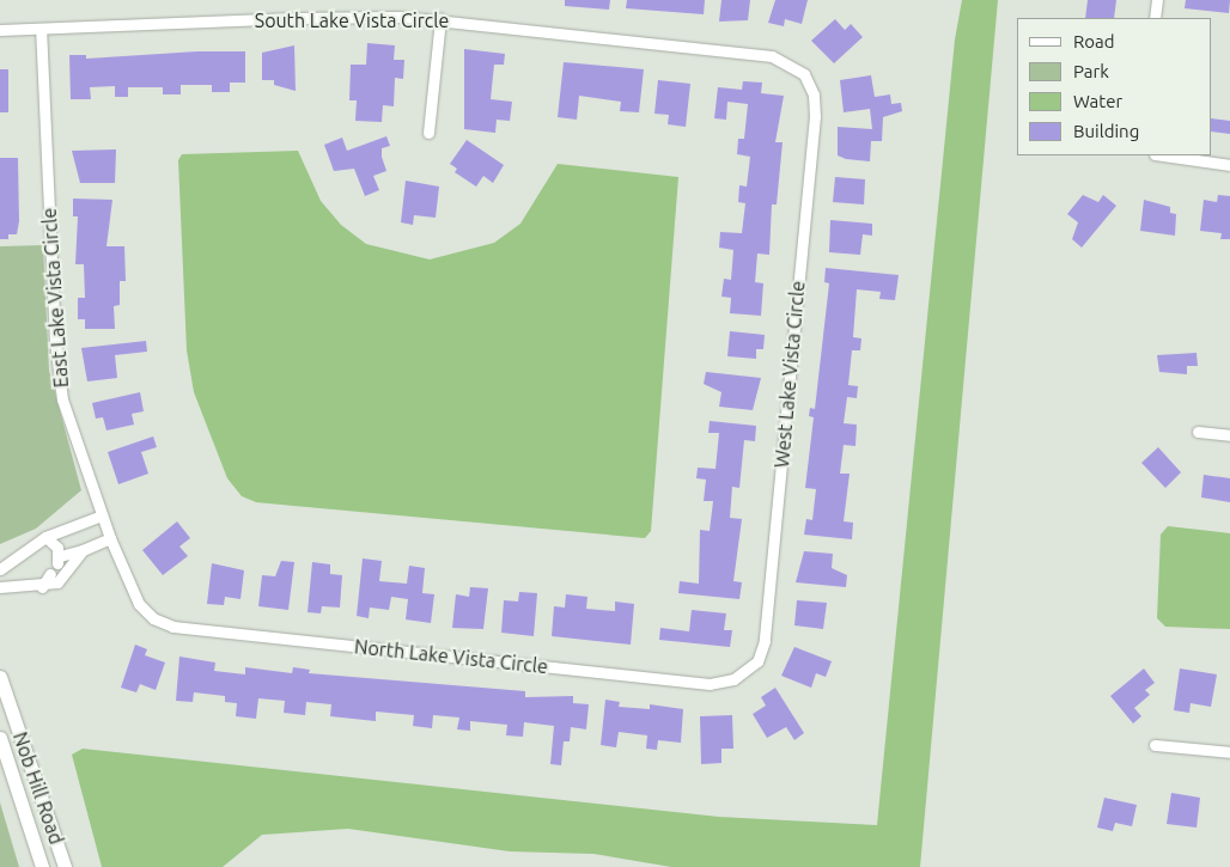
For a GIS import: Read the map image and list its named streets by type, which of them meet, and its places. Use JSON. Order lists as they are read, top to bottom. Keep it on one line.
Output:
{"streets":{"main road":["Nob Hill Road"],"street":["South Lake Vista Circle","East Lake Vista Circle","West Lake Vista Circle","North Lake Vista Circle"]},"crossings":[["South Lake Vista Circle","East Lake Vista Circle"],["South Lake Vista Circle","West Lake Vista Circle"],["East Lake Vista Circle","North Lake Vista Circle"],["West Lake Vista Circle","North Lake Vista Circle"]],"legend":["Road","Park","Water","Building"]}
